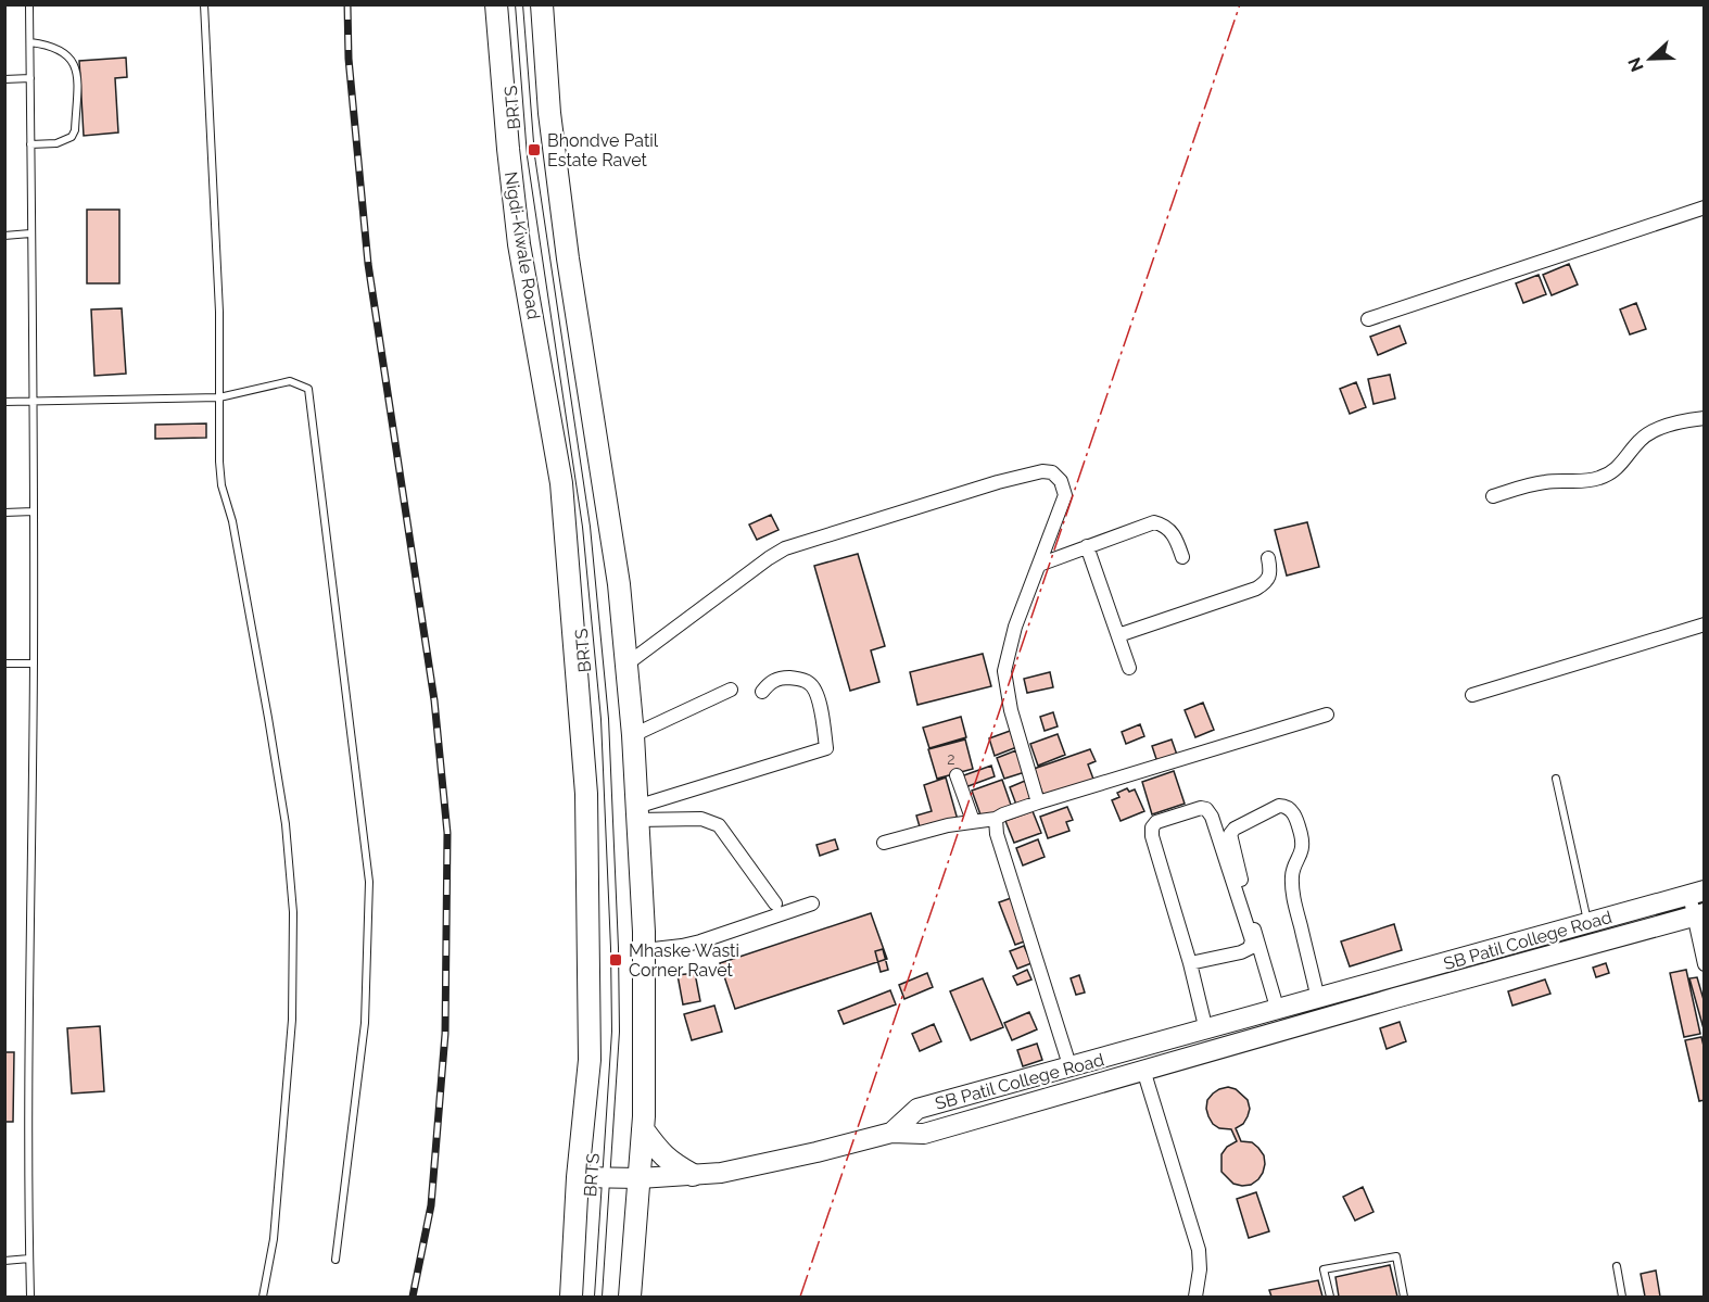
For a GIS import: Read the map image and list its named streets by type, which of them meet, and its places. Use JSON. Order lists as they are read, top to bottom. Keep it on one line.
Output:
{"streets":{"main road":["Nigdi-Kiwale Road"],"street":["SB Patil College Road"],"lane":["BRTS"]},"places":{"transit":["Bhondve Patil Estate Ravet","Mhaske Wasti Corner Ravet"]},"house_numbers":["2"],"north":"left"}
